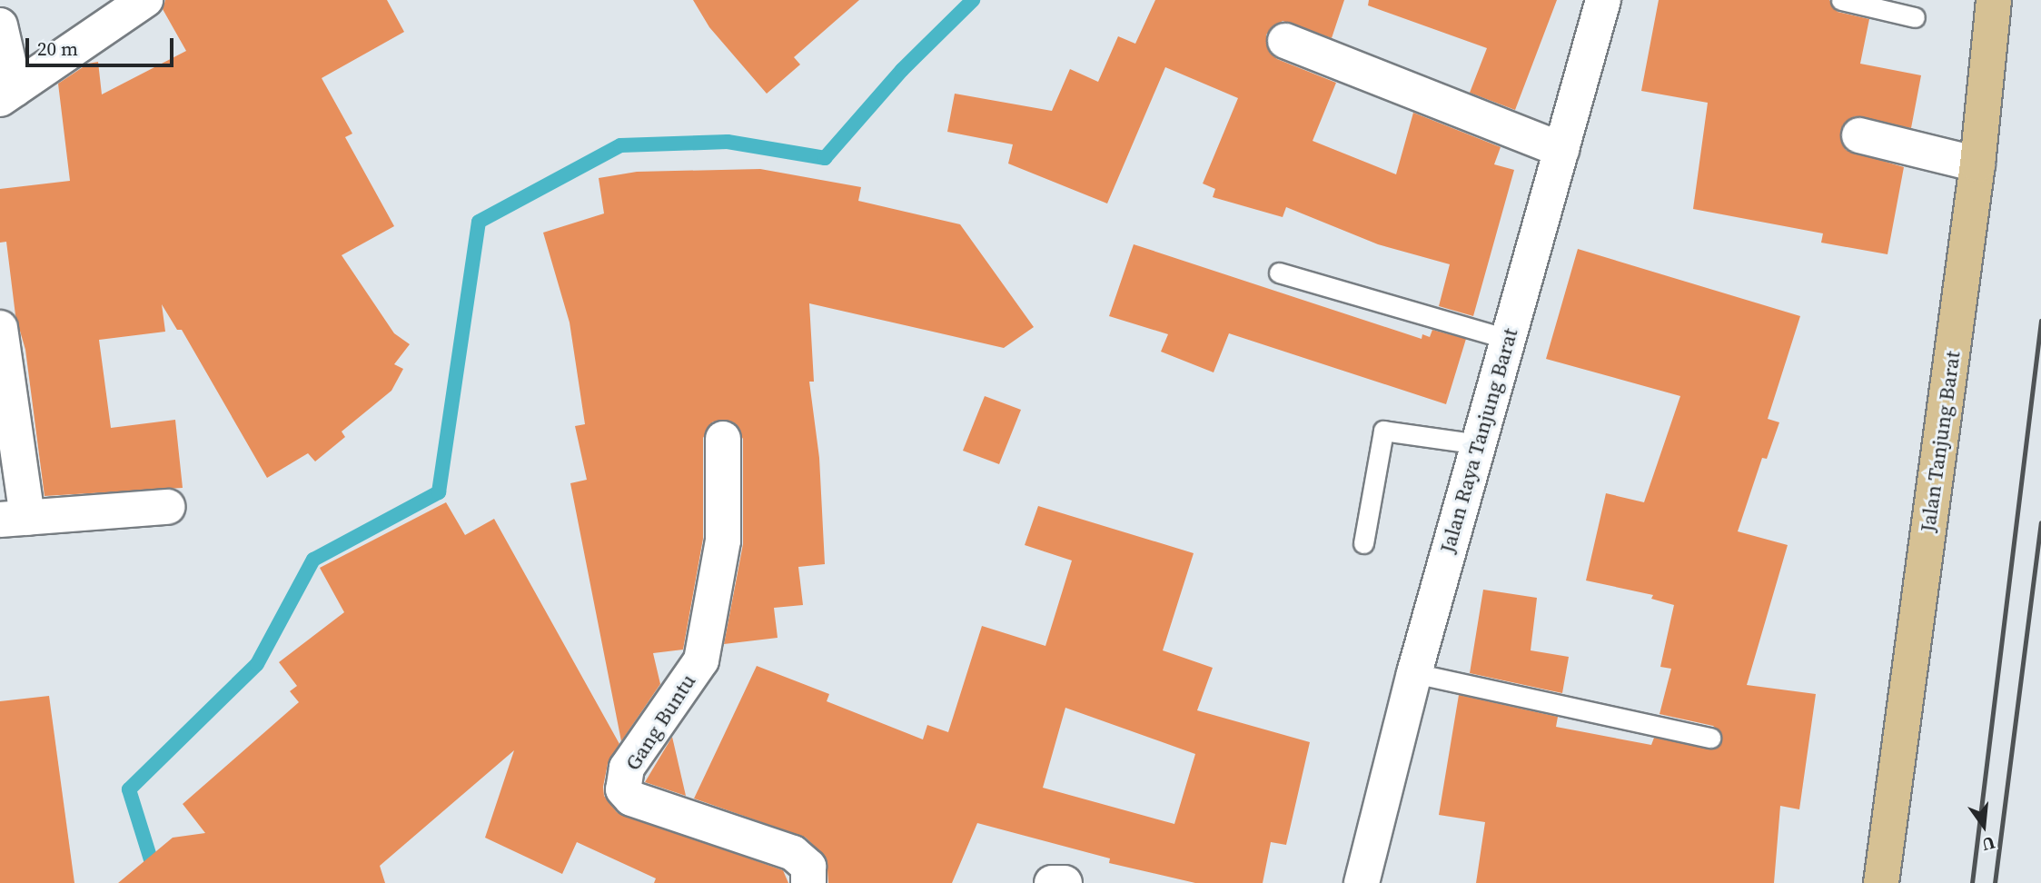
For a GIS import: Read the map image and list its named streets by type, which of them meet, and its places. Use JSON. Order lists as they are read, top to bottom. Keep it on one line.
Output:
{"streets":{"main road":["Jalan Tanjung Barat"],"street":["Jalan Raya Tanjung Barat","Gang Buntu"]},"scale_bar":"20 m","north":"bottom"}
